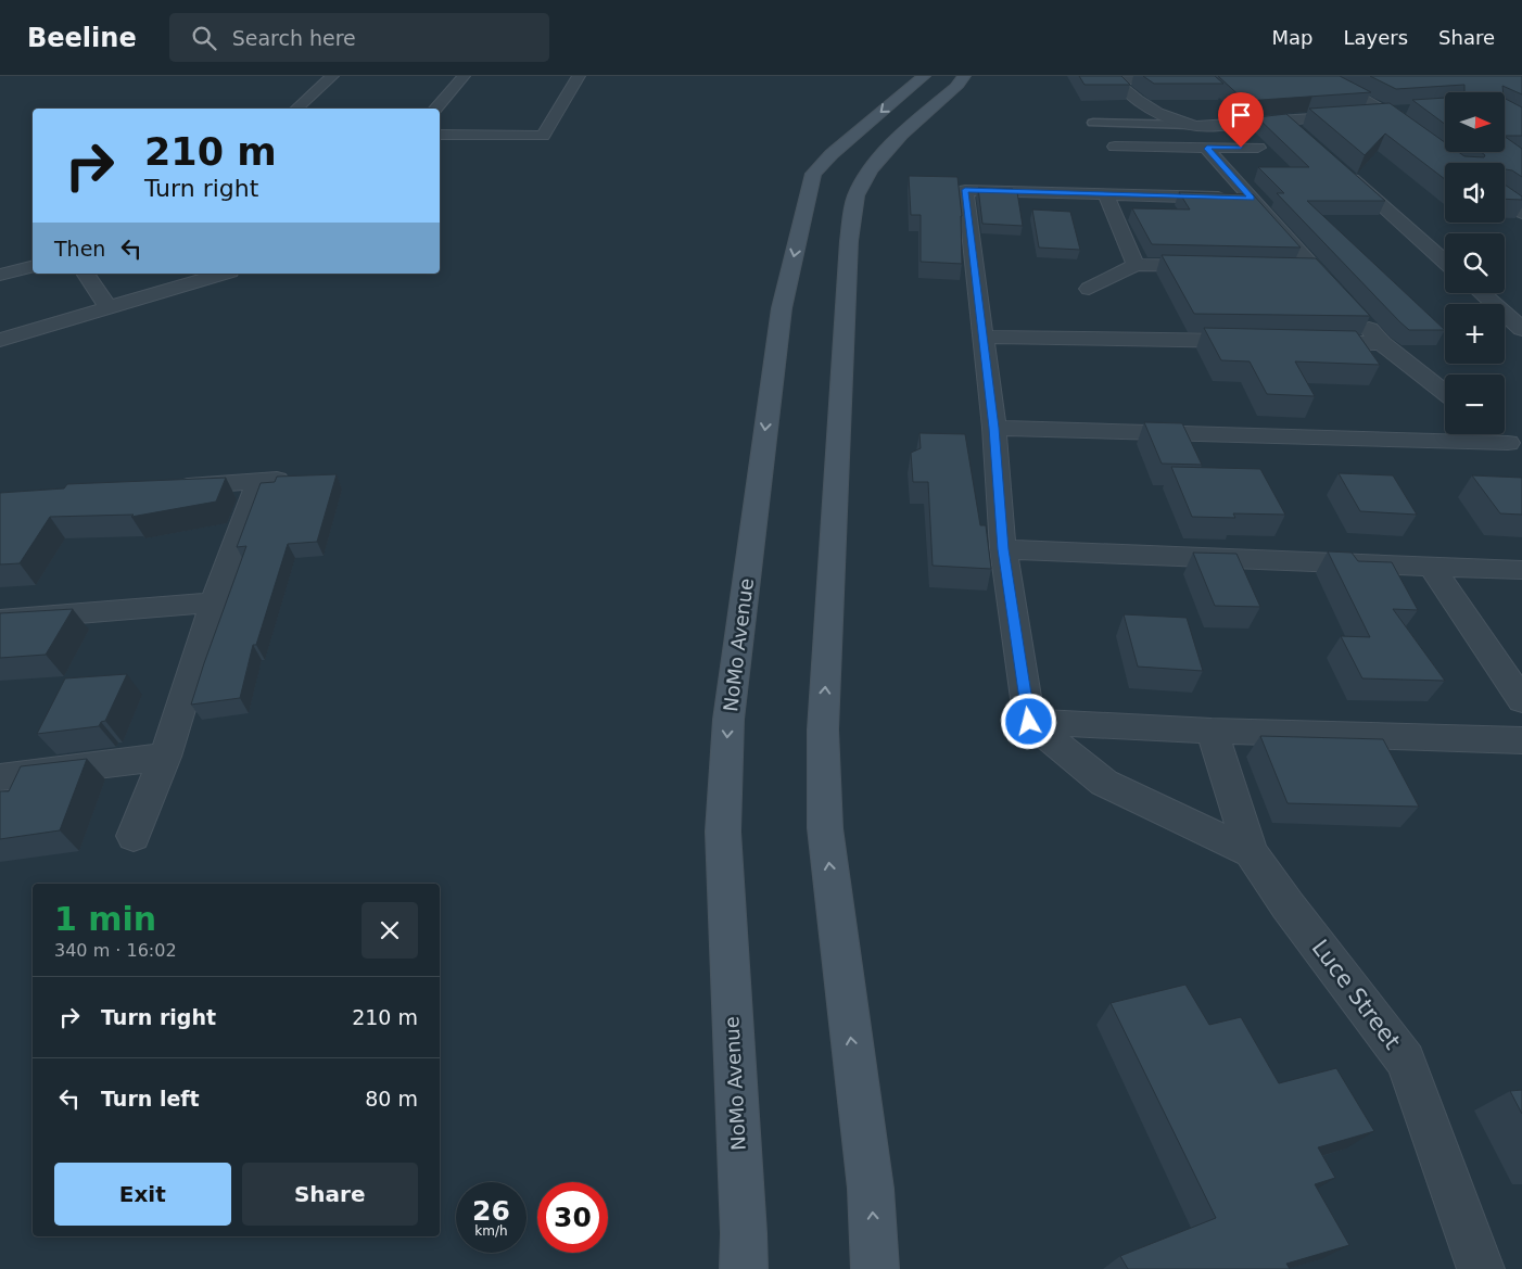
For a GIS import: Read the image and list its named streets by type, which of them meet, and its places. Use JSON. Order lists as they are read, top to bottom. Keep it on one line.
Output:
{"streets":{"main road":["NoMo Avenue"],"street":["Luce Street"]},"north":"right","page":{"header":"Beeline","search":"Search here","nav":["Map","Layers","Share"],"map_buttons":["+","−"],"turn":["210 m","Turn right"],"then":"Then","heading":["1 min","340 m · 16:02"],"list":[{"name":"Turn right","value":"210 m"},{"name":"Turn left","value":"80 m"}],"buttons":["Exit","Share"],"speed":"26 km/h","limit":"30"}}
